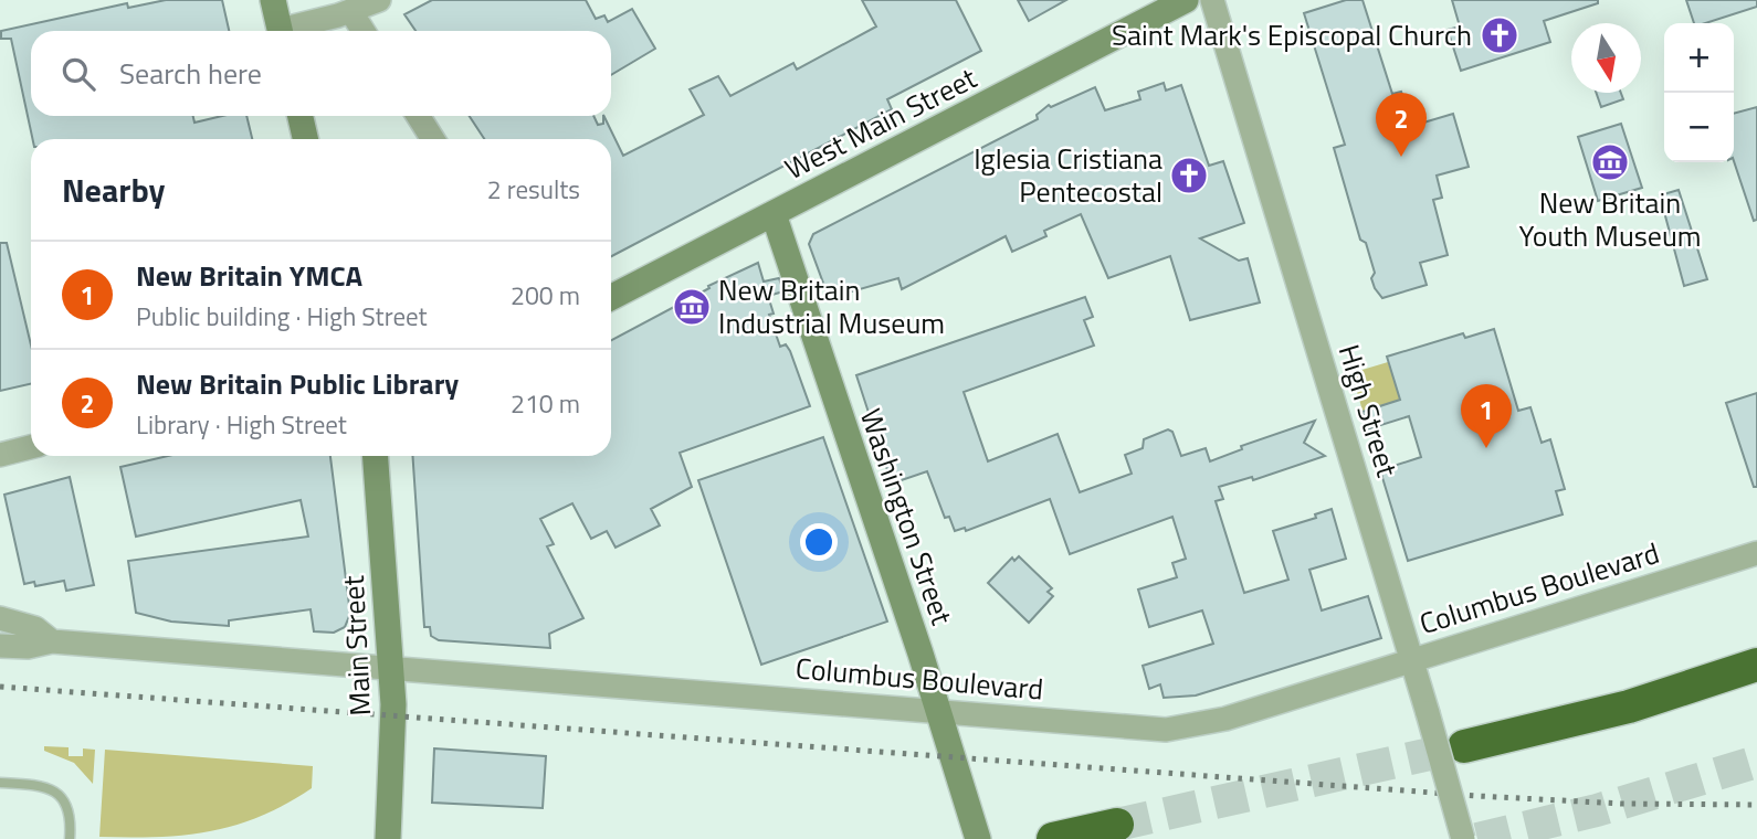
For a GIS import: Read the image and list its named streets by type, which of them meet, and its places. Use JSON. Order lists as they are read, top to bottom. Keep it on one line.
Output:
{"streets":{"main road":["West Main Street","Washington Street","Main Street"],"street":["High Street","Columbus Boulevard"]},"crossings":[["West Main Street","Washington Street"],["High Street","Columbus Boulevard"],["Washington Street","Columbus Boulevard"],["Columbus Boulevard","Main Street"]],"places":{"church":["Saint Mark's Episcopal Church","Iglesia Cristiana Pentecostal"],"museum":["New Britain Youth Museum","New Britain Industrial Museum"]},"north":"bottom","page":{"map_buttons":["+","−"],"search":"Search here","pins":["2","1"],"heading":["Nearby","2 results"],"list":[{"mark":"1","name":"New Britain YMCA","note":"Public building · High Street","value":"200 m"},{"mark":"2","name":"New Britain Public Library","note":"Library · High Street","value":"210 m"}]}}
